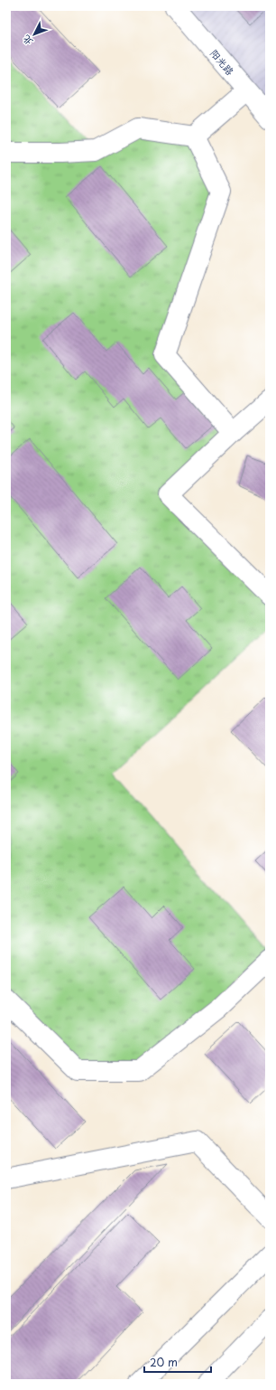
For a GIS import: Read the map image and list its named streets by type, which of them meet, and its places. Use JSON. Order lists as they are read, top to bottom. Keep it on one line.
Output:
{"streets":{"street":["阳光路"]},"scale_bar":"20 m","north":"bottom left"}
